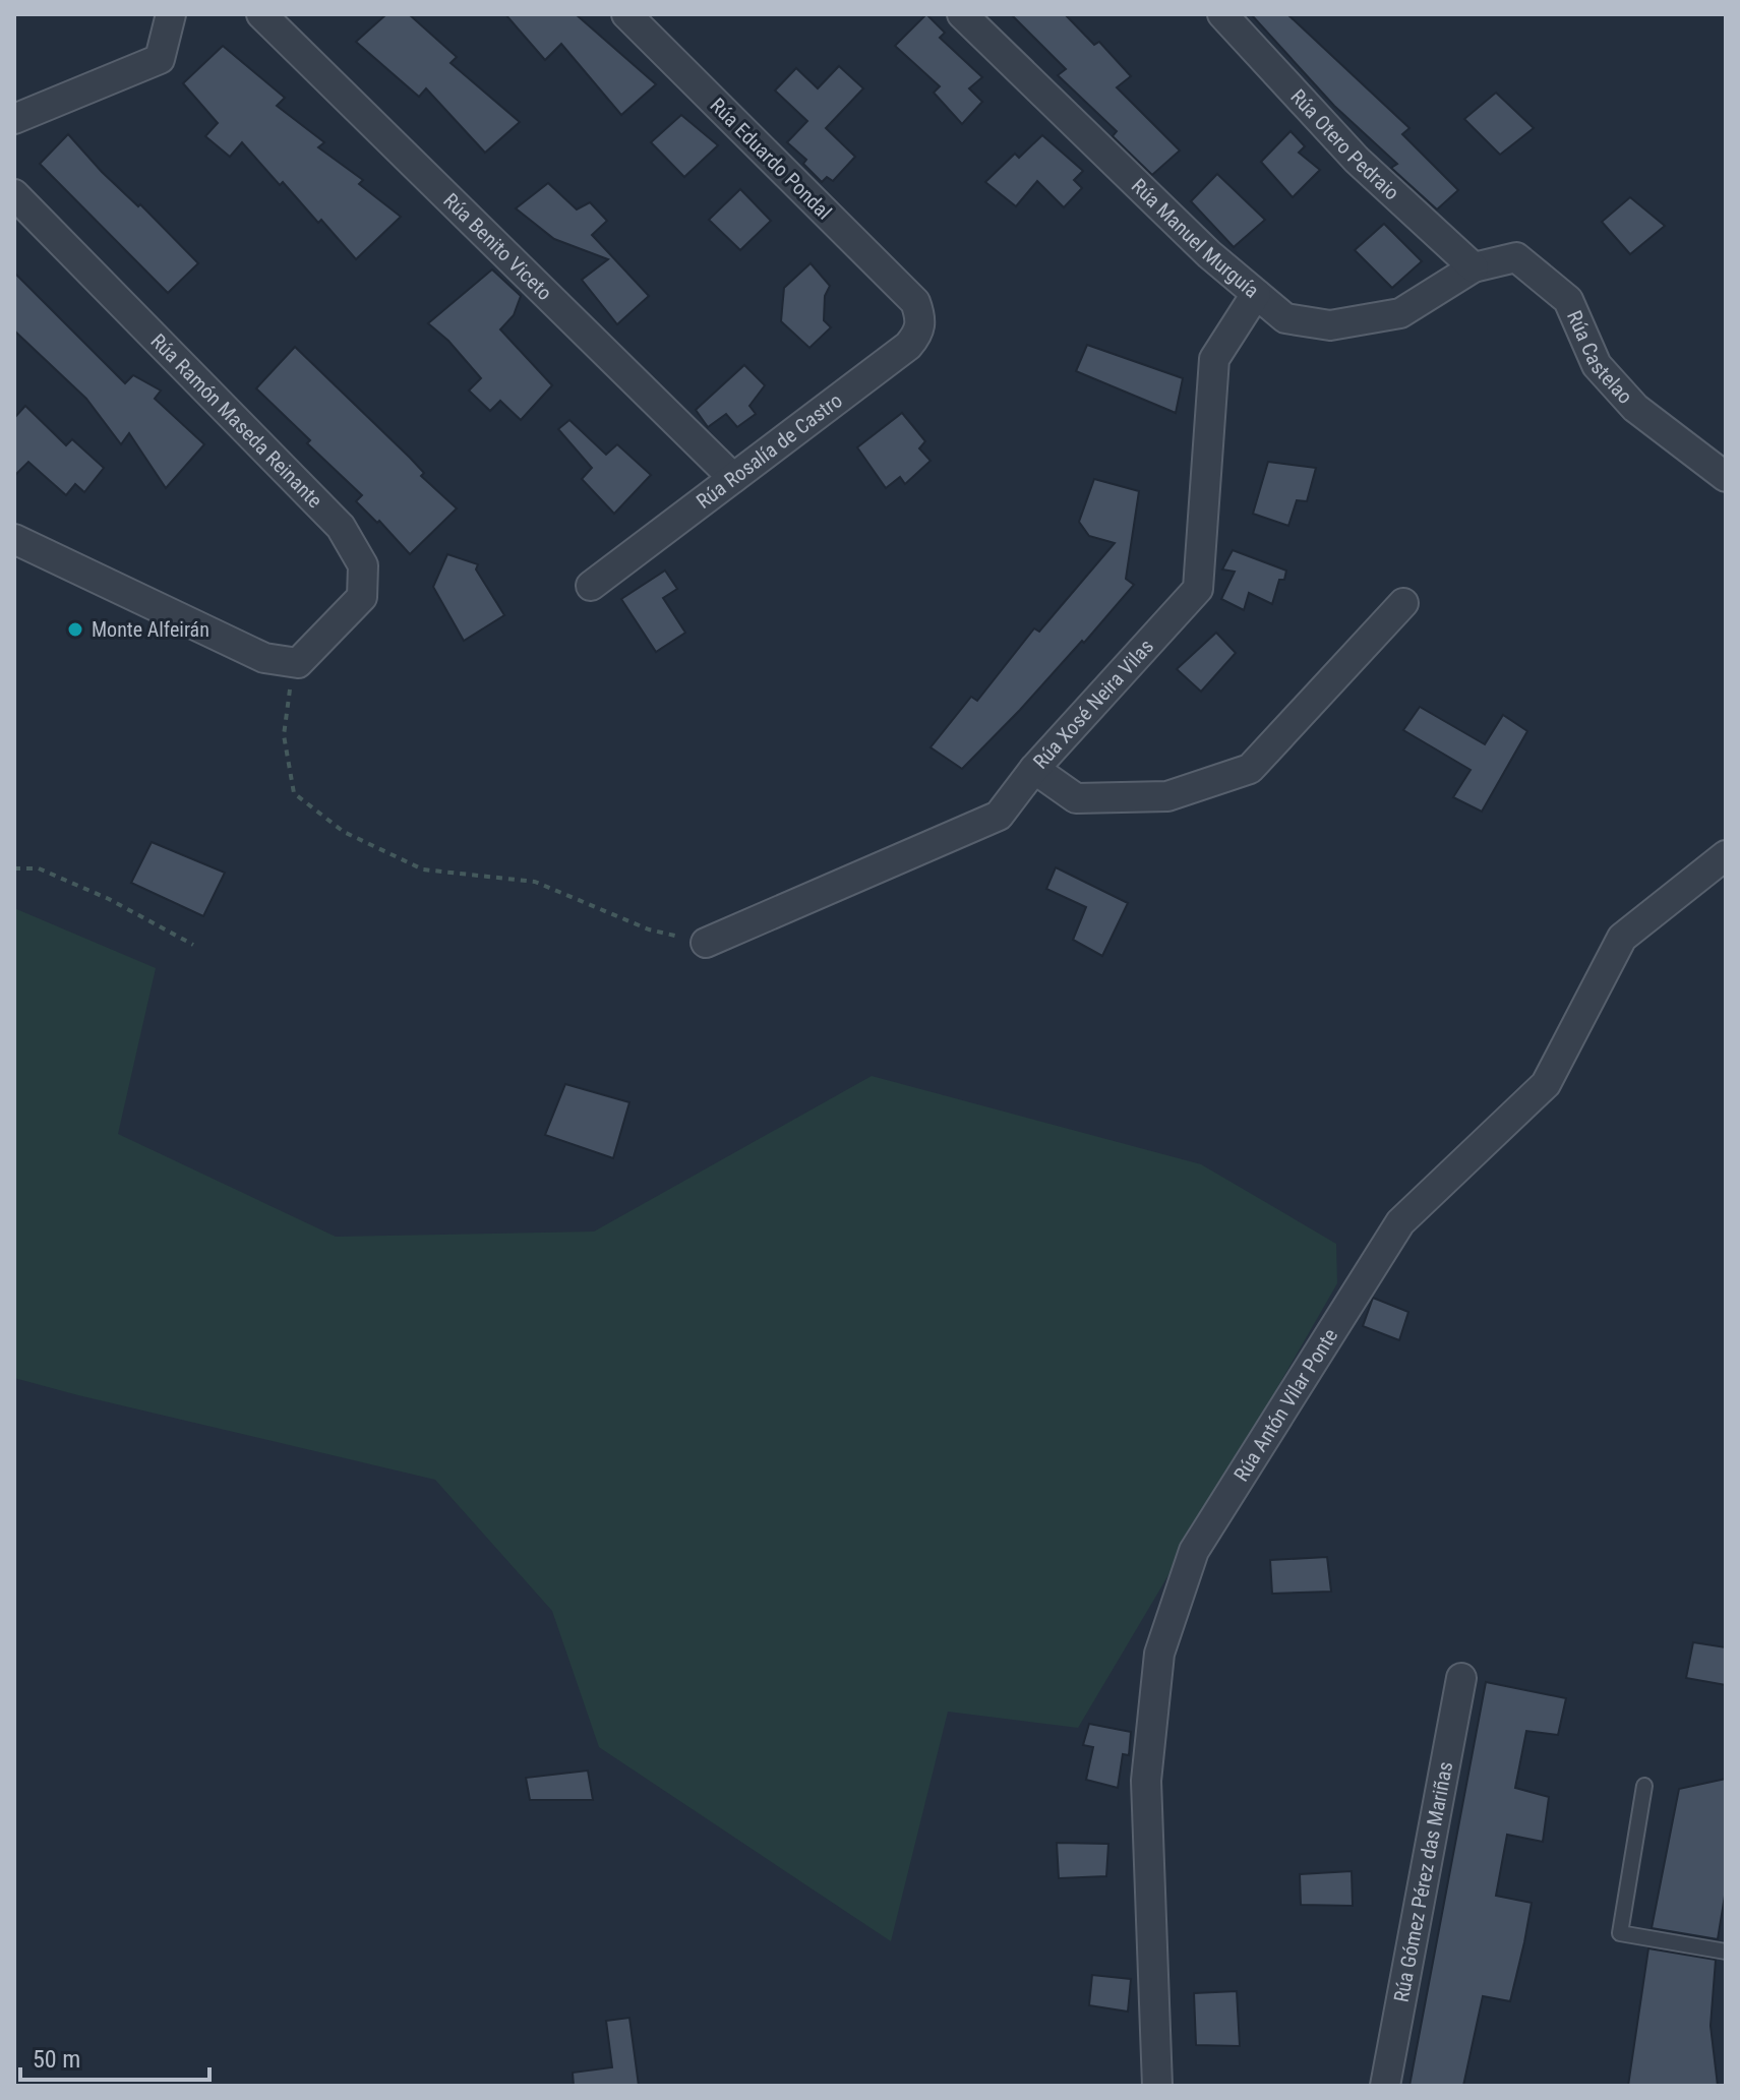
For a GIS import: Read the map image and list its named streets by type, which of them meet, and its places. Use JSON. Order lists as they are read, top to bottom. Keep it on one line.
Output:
{"streets":{"street":["Rúa Otero Pedraio","Rúa Eduardo Pondal","Rúa Manuel Murguía","Rúa Benito Viceto","Rúa Castelao","Rúa Ramón Maseda Reinante","Rúa Rosalía de Castro","Rúa Xosé Neira Vilas","Rúa Antón Vilar Ponte","Rúa Gómez Pérez das Mariñas"]},"crossings":[["Rúa Otero Pedraio","Rúa Manuel Murguía"],["Rúa Otero Pedraio","Rúa Castelao"],["Rúa Eduardo Pondal","Rúa Rosalía de Castro"],["Rúa Manuel Murguía","Rúa Castelao"],["Rúa Manuel Murguía","Rúa Xosé Neira Vilas"],["Rúa Benito Viceto","Rúa Rosalía de Castro"]],"places":["Monte Alfeirán"],"scale_bar":"50 m"}
